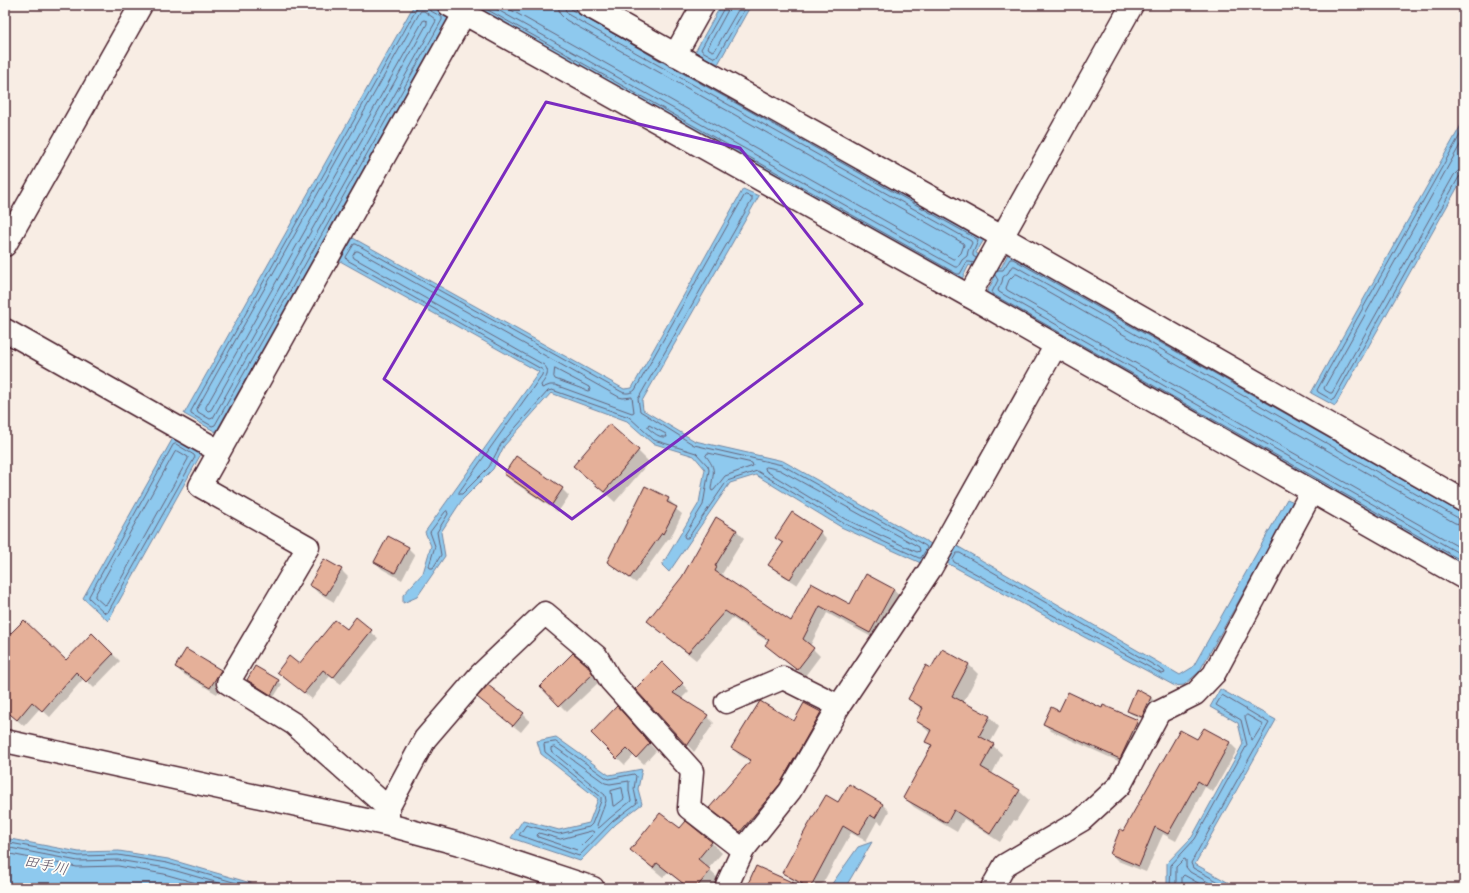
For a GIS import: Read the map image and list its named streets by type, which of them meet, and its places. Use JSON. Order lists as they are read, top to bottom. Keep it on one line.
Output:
{"water":["田手川"]}
